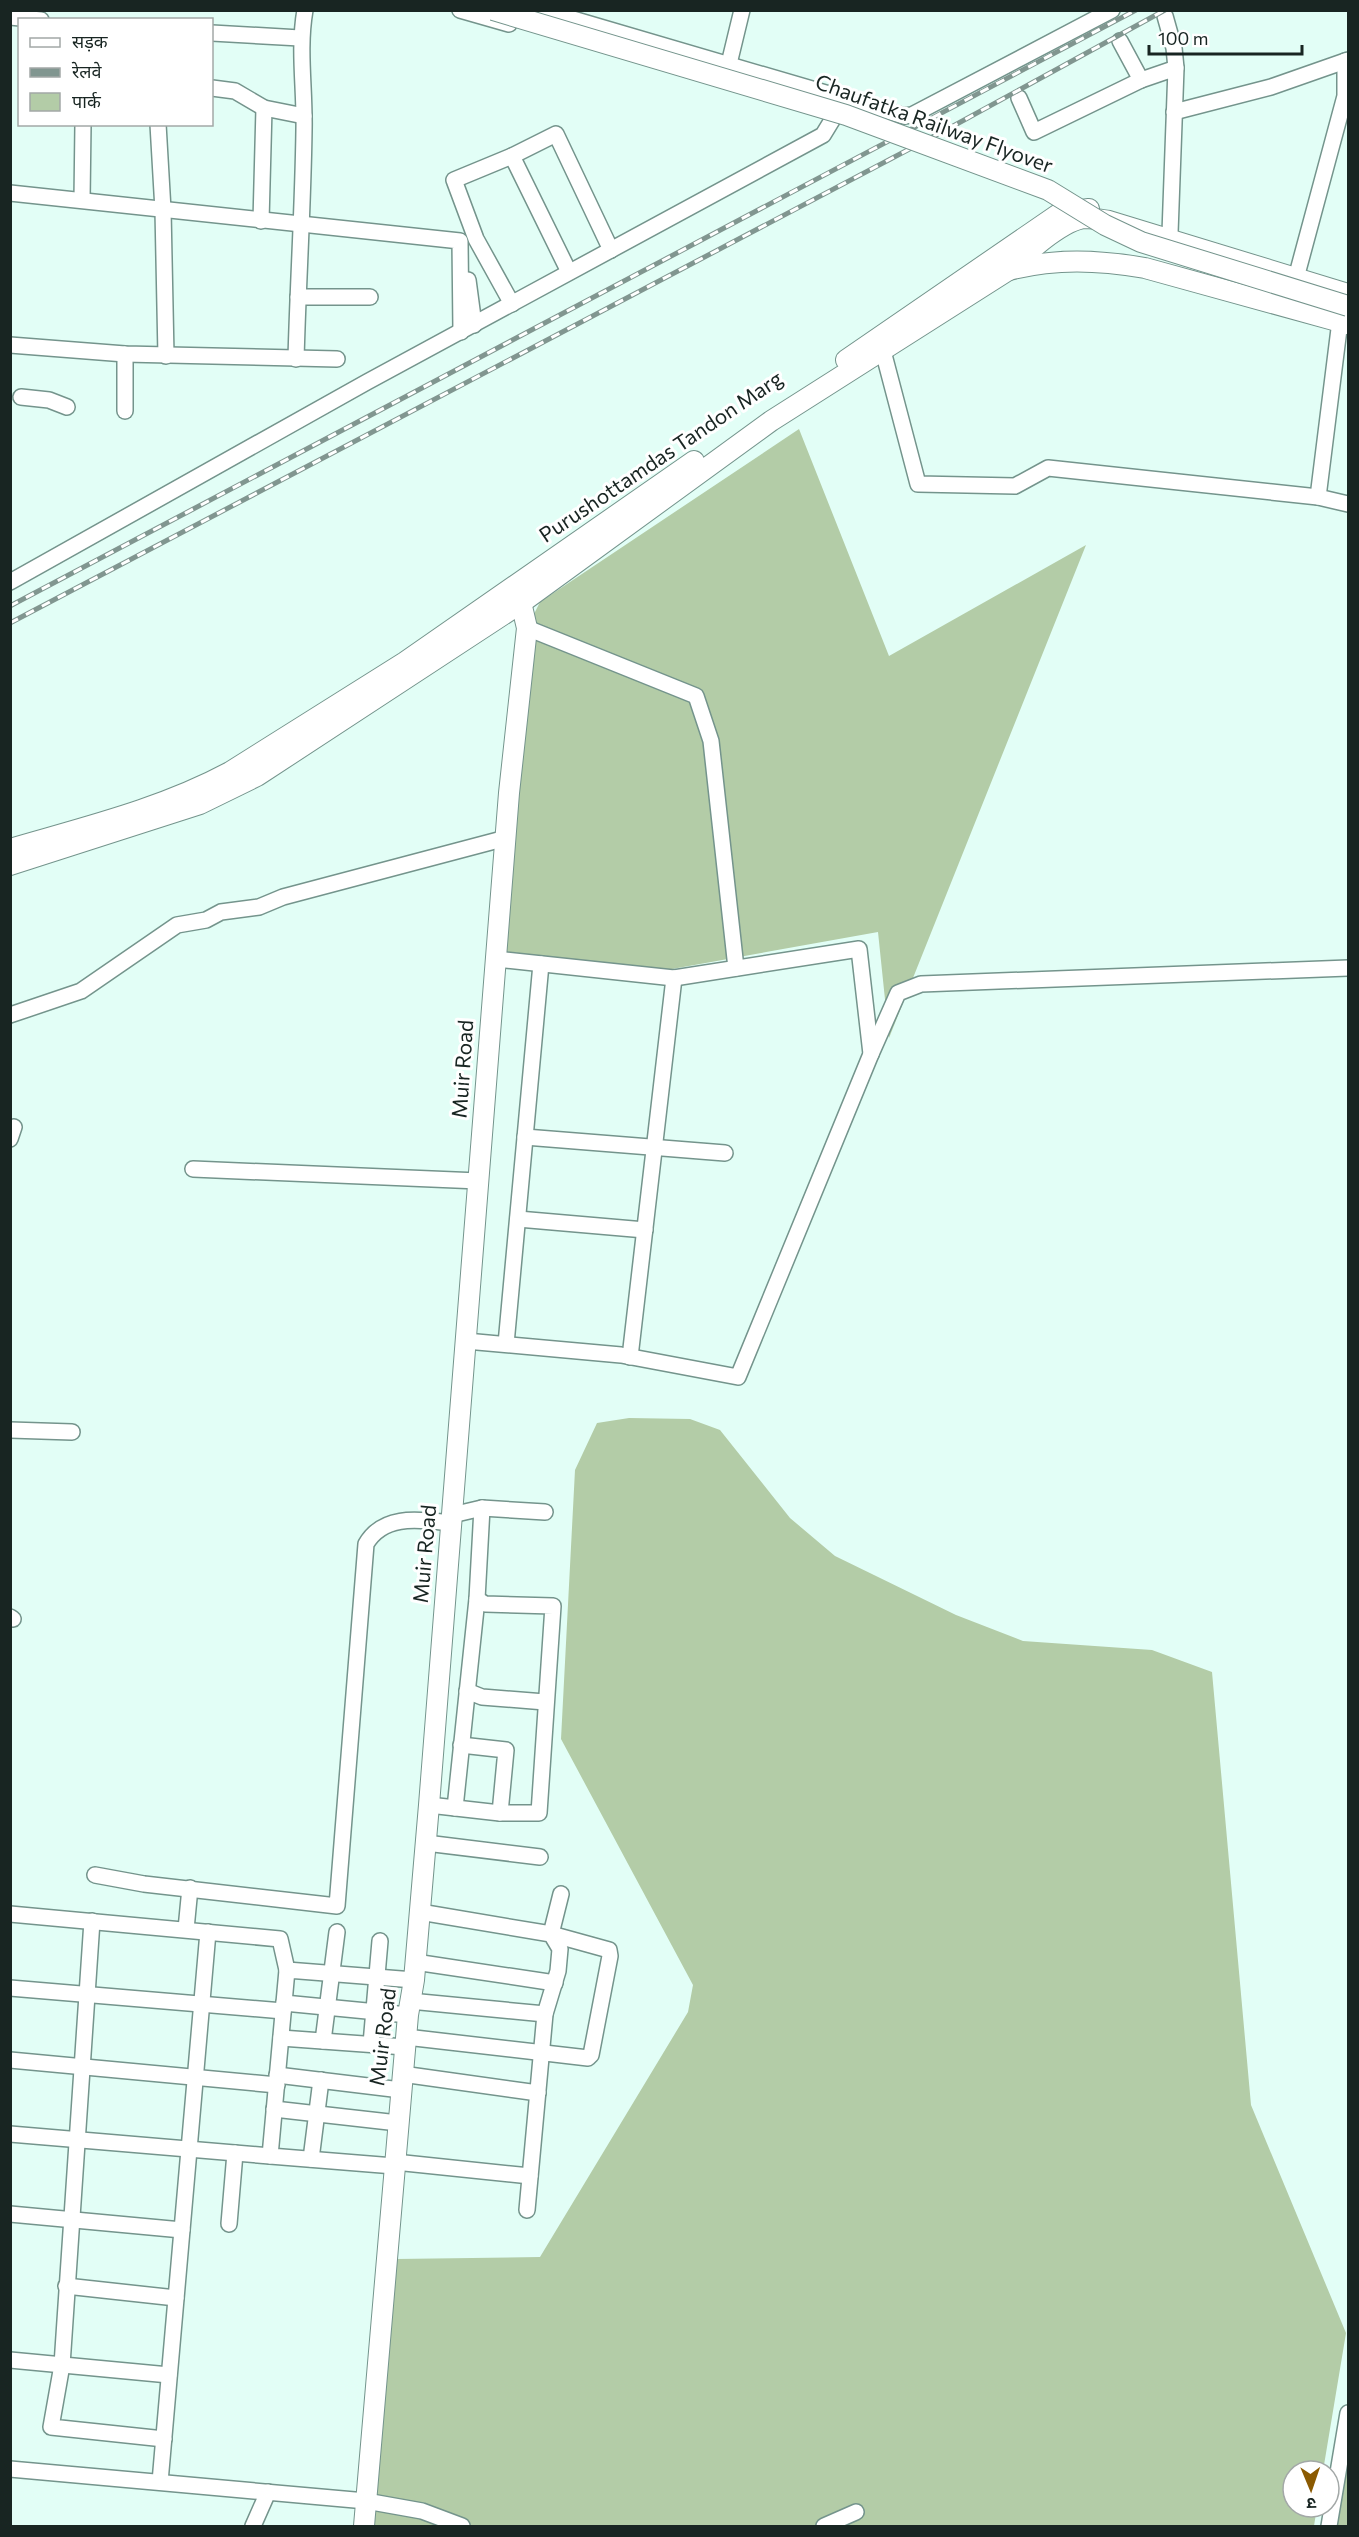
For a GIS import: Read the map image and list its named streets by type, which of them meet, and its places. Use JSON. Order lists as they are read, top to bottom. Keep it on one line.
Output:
{"streets":{"main road":["Chaufatka Railway Flyover","Purushottamdas Tandon Marg","Muir Road"]},"crossings":[["Purushottamdas Tandon Marg","Muir Road"]],"legend":["सड़क","रेलवे","पार्क"],"scale_bar":"100 m","north":"bottom"}
